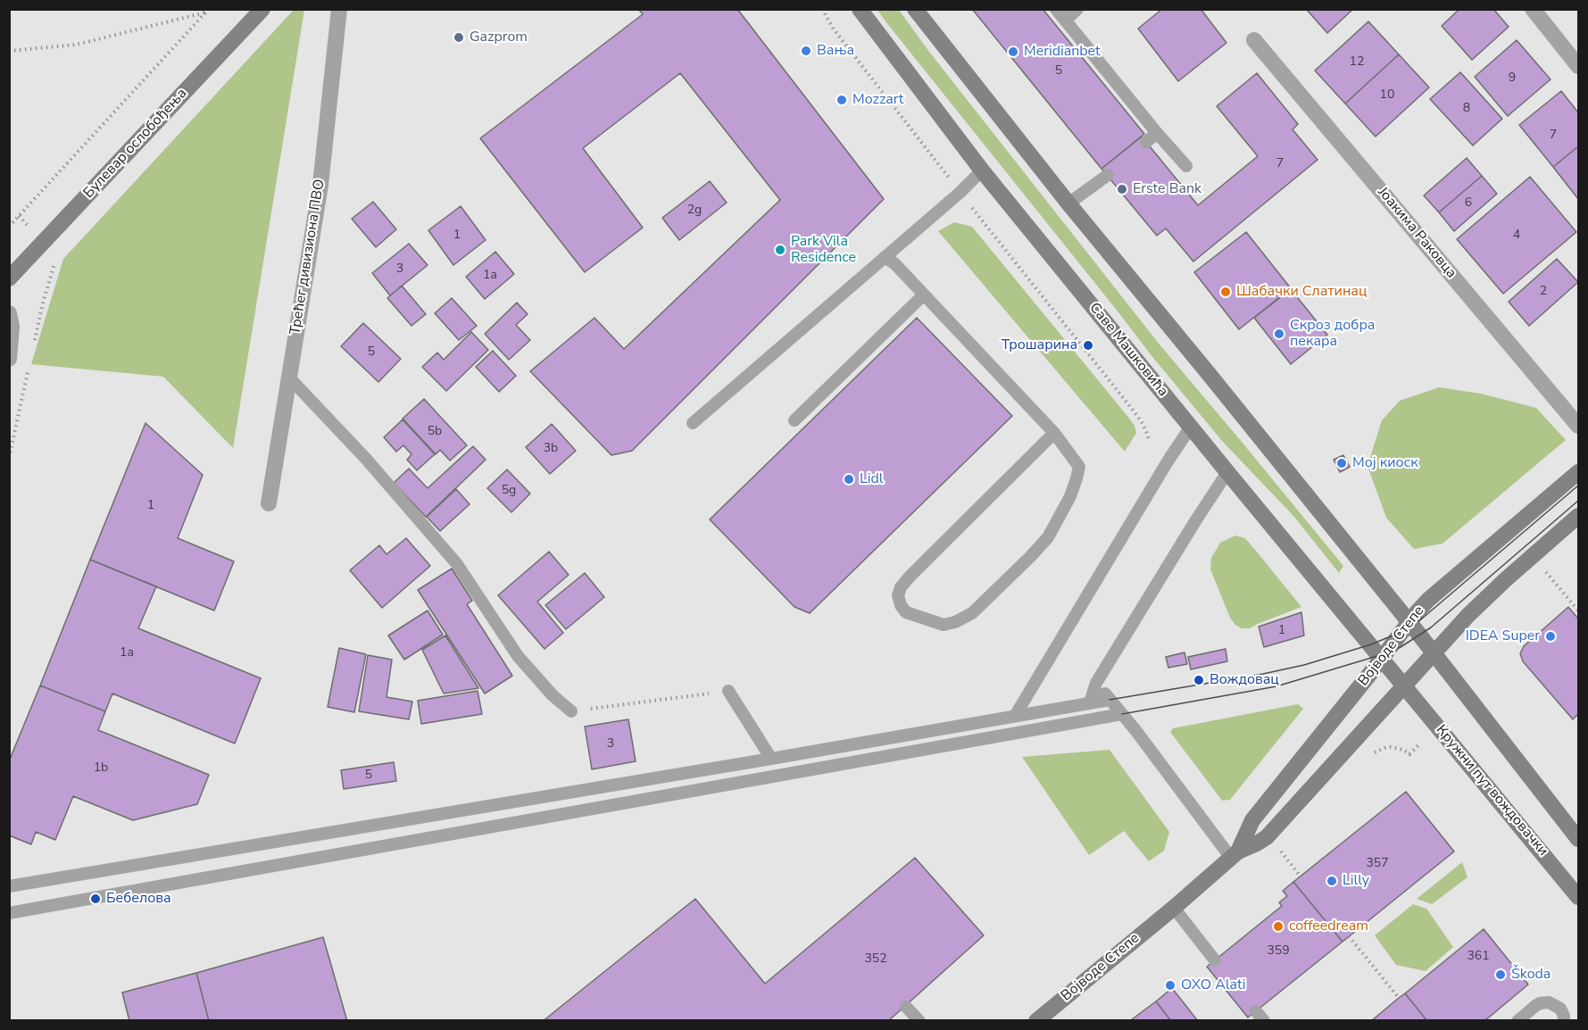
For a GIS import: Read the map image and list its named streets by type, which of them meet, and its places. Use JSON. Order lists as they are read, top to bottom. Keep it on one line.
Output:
{"streets":{"main road":["Булевар ослобођења","Саве Машковића","Војводе Степе","Кружни пут вождовачки"],"street":["Јоакима Раковца","Трећег дивизиона ПВО"]},"crossings":[["Саве Машковића","Војводе Степе"],["Саве Машковића","Кружни пут вождовачки"],["Војводе Степе","Кружни пут вождовачки"]],"places":["Gazprom","Вања","Meridianbet","Mozzart","Erste Bank","Park Vila Residence","Шабачки Слатинац","Скроз добра пекара","Трошарина","Мој киоск","Lidl","IDEA Super","Вождовац","Lilly","Бебелова","coffeedream","Škoda","OXO Alati"],"house_numbers":["12","5","9","10","8","7","7","6","2g","1","4","3","1a","2","5","5b","3b","5g","1","1","1a","3","1b","5","357","359","361","352"]}
